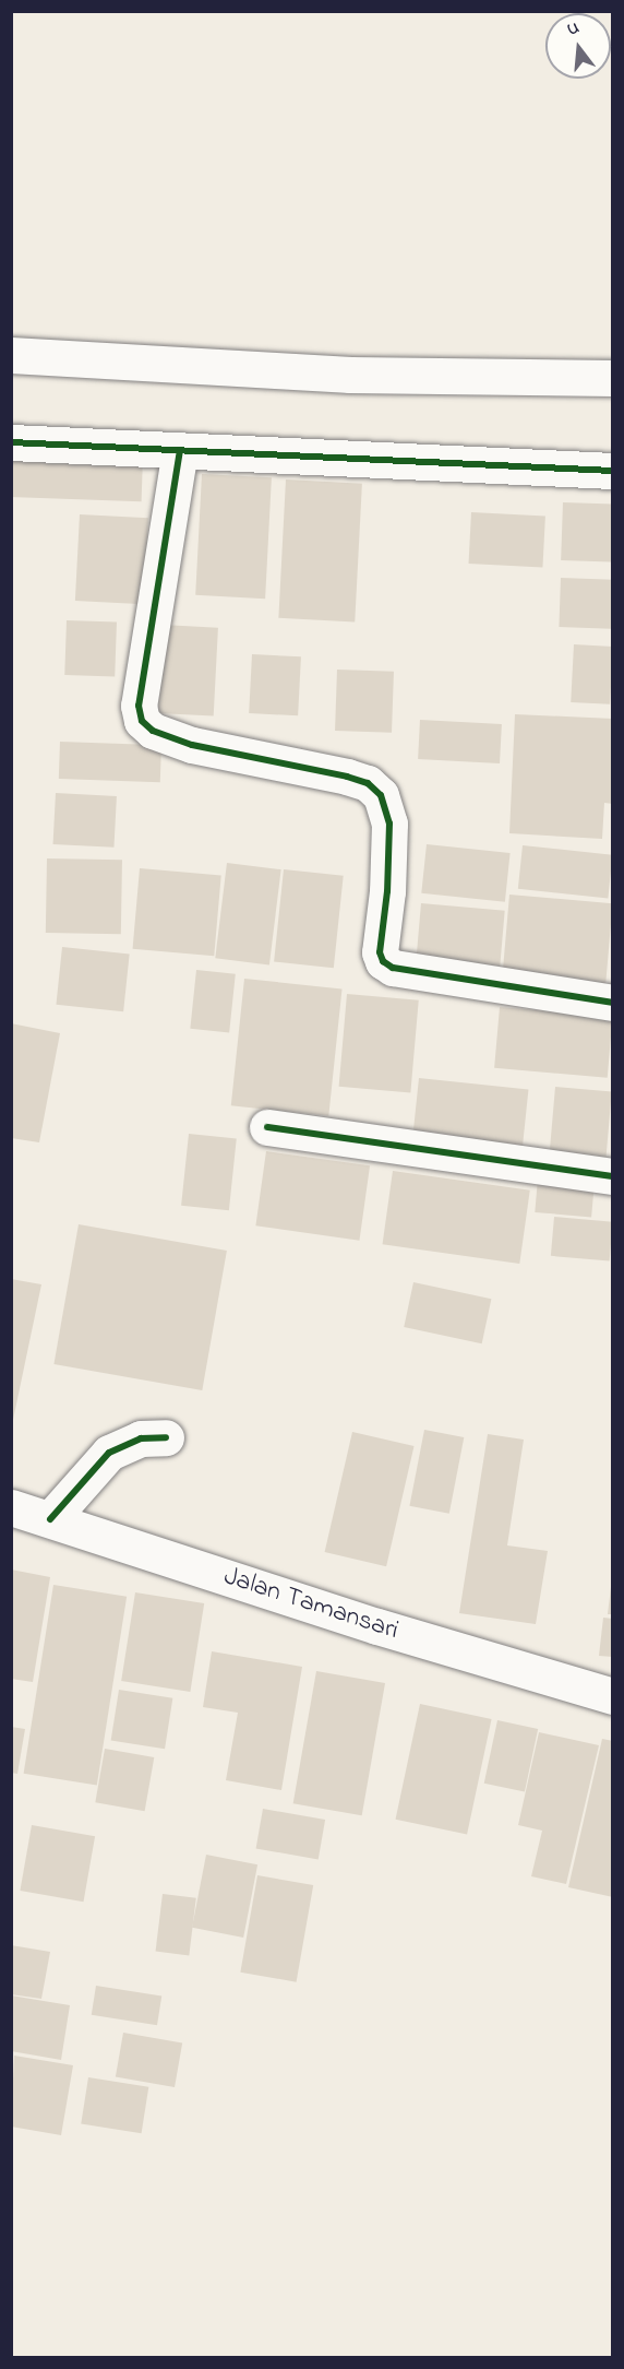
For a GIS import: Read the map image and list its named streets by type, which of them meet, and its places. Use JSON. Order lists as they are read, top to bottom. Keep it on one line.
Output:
{"streets":{"street":["Jalan Tamansari"]},"north":"top"}
